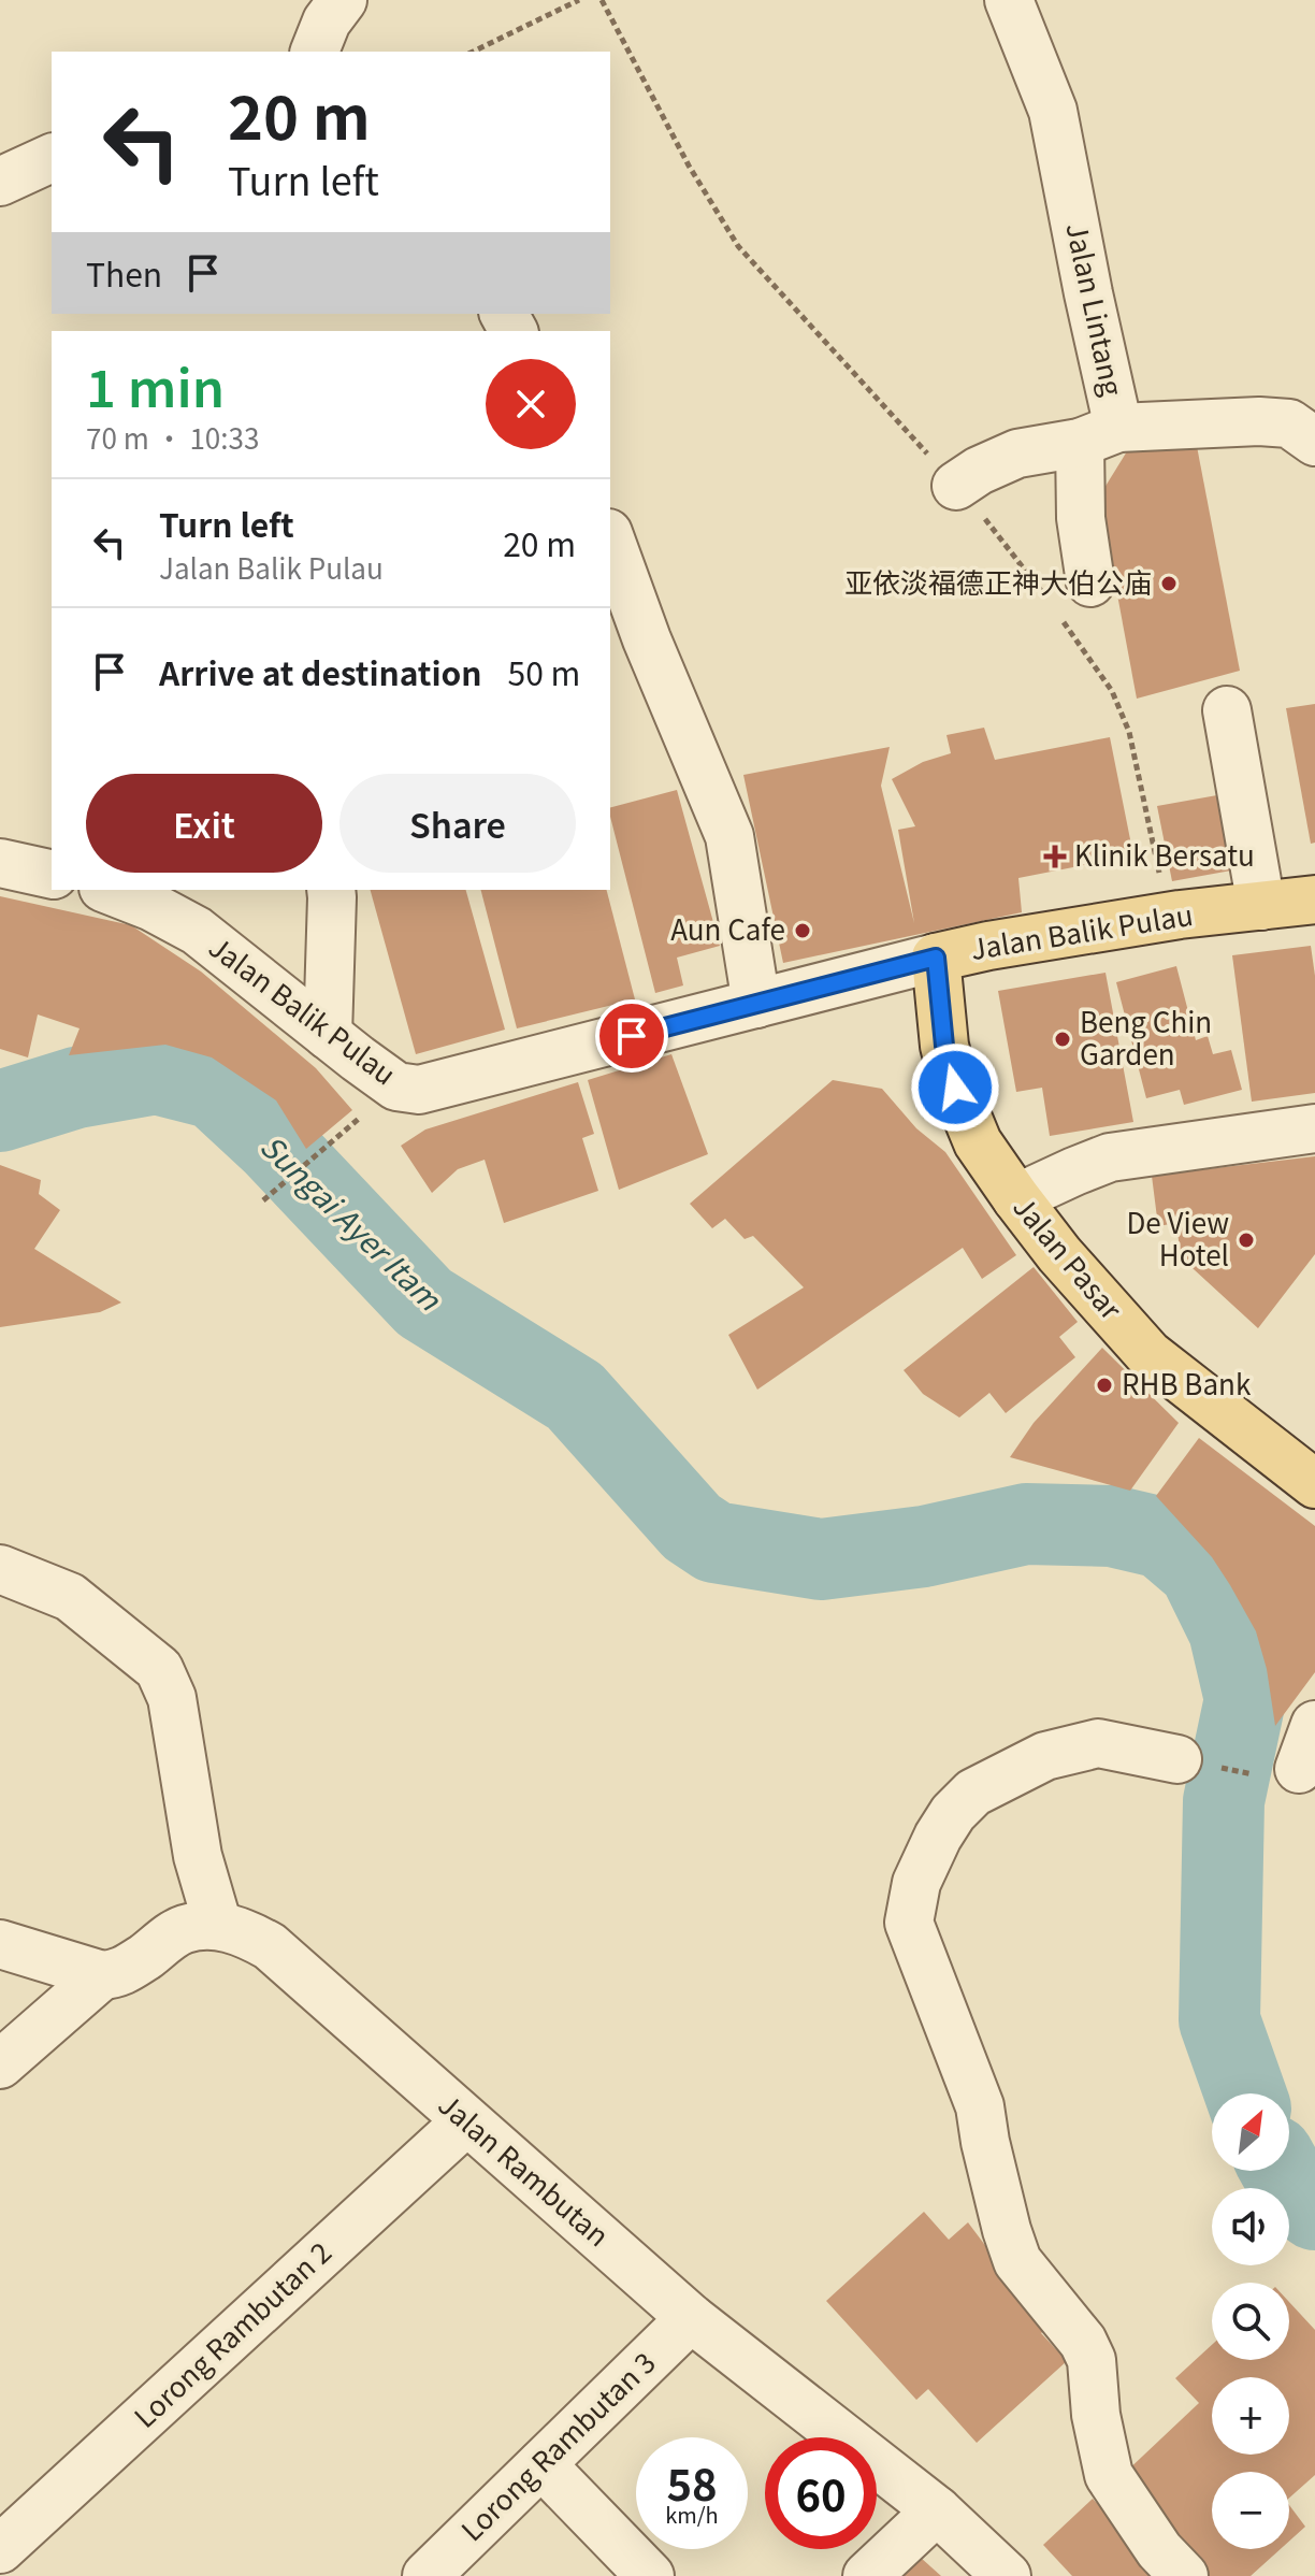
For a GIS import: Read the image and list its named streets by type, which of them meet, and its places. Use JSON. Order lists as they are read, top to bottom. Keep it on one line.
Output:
{"streets":{"main road":["Jalan Balik Pulau","Jalan Pasar"],"street":["Jalan Lintang","Jalan Rambutan","Lorong Rambutan 2","Lorong Rambutan 3"]},"crossings":[["Jalan Balik Pulau","Jalan Pasar"],["Jalan Rambutan","Lorong Rambutan 2"],["Jalan Rambutan","Lorong Rambutan 3"]],"water":["Sungai Ayer Itam"],"places":{"other":["亚依淡福德正神大伯公庙","Aun Cafe","Beng Chin Garden","De View Hotel","RHB Bank"],"health":["Klinik Bersatu"]},"north":"top right","page":{"turn":["20 m","Turn left"],"then":"Then","heading":["1 min","70 m · 10:33"],"list":[{"name":"Turn left","note":"Jalan Balik Pulau","value":"20 m"},{"name":"Arrive at destination","value":"50 m"}],"buttons":["Exit","Share"],"map_buttons":["+","−"],"speed":"58 km/h","limit":"60"}}
